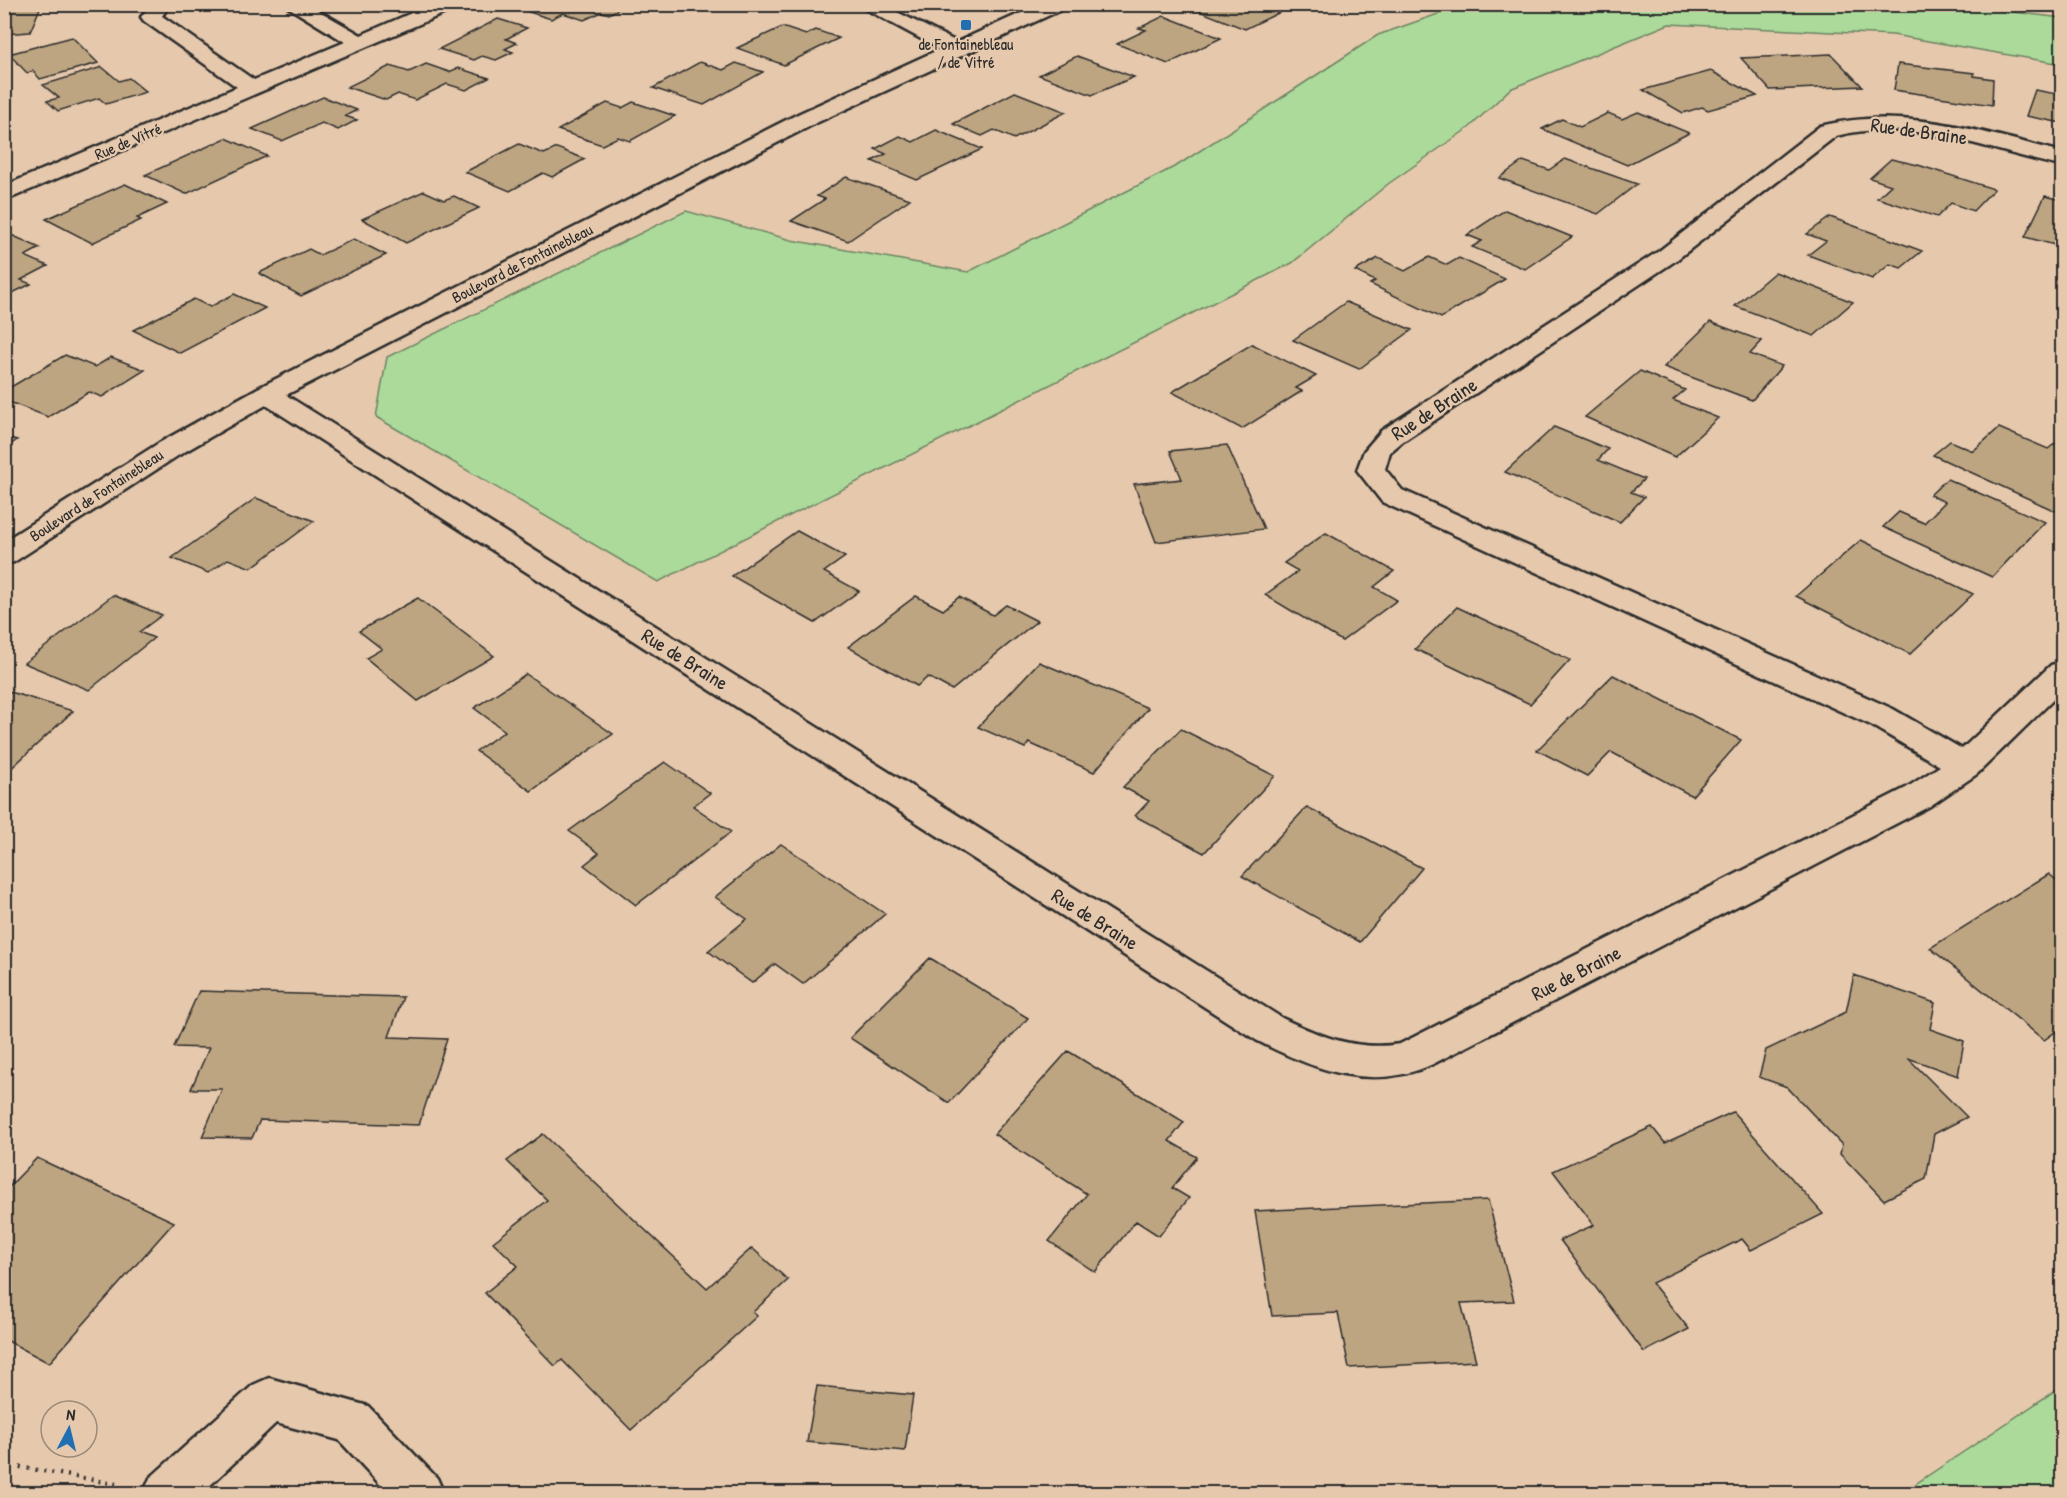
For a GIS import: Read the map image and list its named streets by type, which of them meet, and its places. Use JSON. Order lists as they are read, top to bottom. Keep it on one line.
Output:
{"streets":{"street":["Rue de Braine","Rue de Vitré","Boulevard de Fontainebleau"]},"crossings":[["Rue de Braine","Boulevard de Fontainebleau"]],"places":{"transit":["de Fontainebleau / de Vitré"]},"north":"top"}
